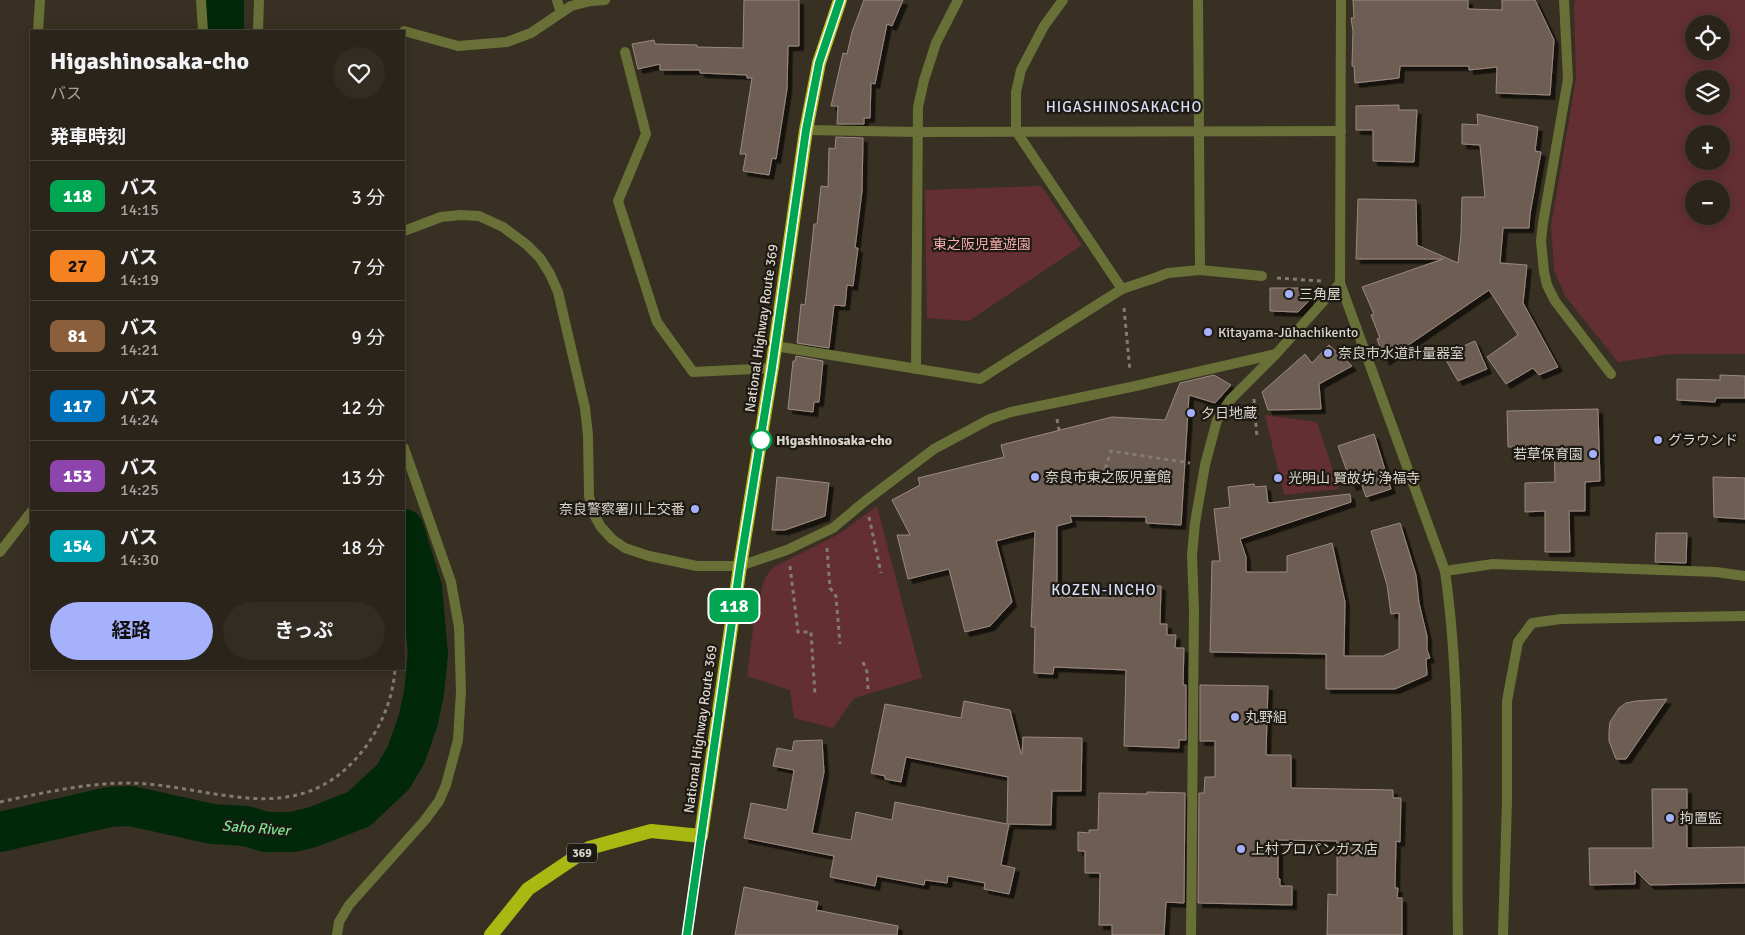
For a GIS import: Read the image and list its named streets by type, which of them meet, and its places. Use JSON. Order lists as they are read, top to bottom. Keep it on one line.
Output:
{"streets":{"highway":["National Highway Route 369","369"]},"crossings":[["National Highway Route 369","369"]],"districts":["HIGASHINOSAKACHO","KOZEN-INCHO"],"water":["Saho River"],"parks":["東之阪児童遊園"],"places":["三角屋","Kitayama-Jūhachikento","奈良市水道計量器室","夕日地蔵","Higashinosaka-cho","グラウンド","若草保育園","奈良市東之阪児童館","光明山 賢故坊 浄福寺","奈良警察署川上交番","丸野組","拘置監","上村プロパンガス店"],"lines":["bus line 118"],"page":{"on_map":"118","map_buttons":["+","−"],"heading":[["Higashinosaka-cho","バス"],"発車時刻"],"list":[{"mark":"118","name":"バス","note":"14:15","value":"3 分"},{"mark":"27","name":"バス","note":"14:19","value":"7 分"},{"mark":"81","name":"バス","note":"14:21","value":"9 分"},{"mark":"117","name":"バス","note":"14:24","value":"12 分"},{"mark":"153","name":"バス","note":"14:25","value":"13 分"},{"mark":"154","name":"バス","note":"14:30","value":"18 分"}],"buttons":["経路","きっぷ"]}}
